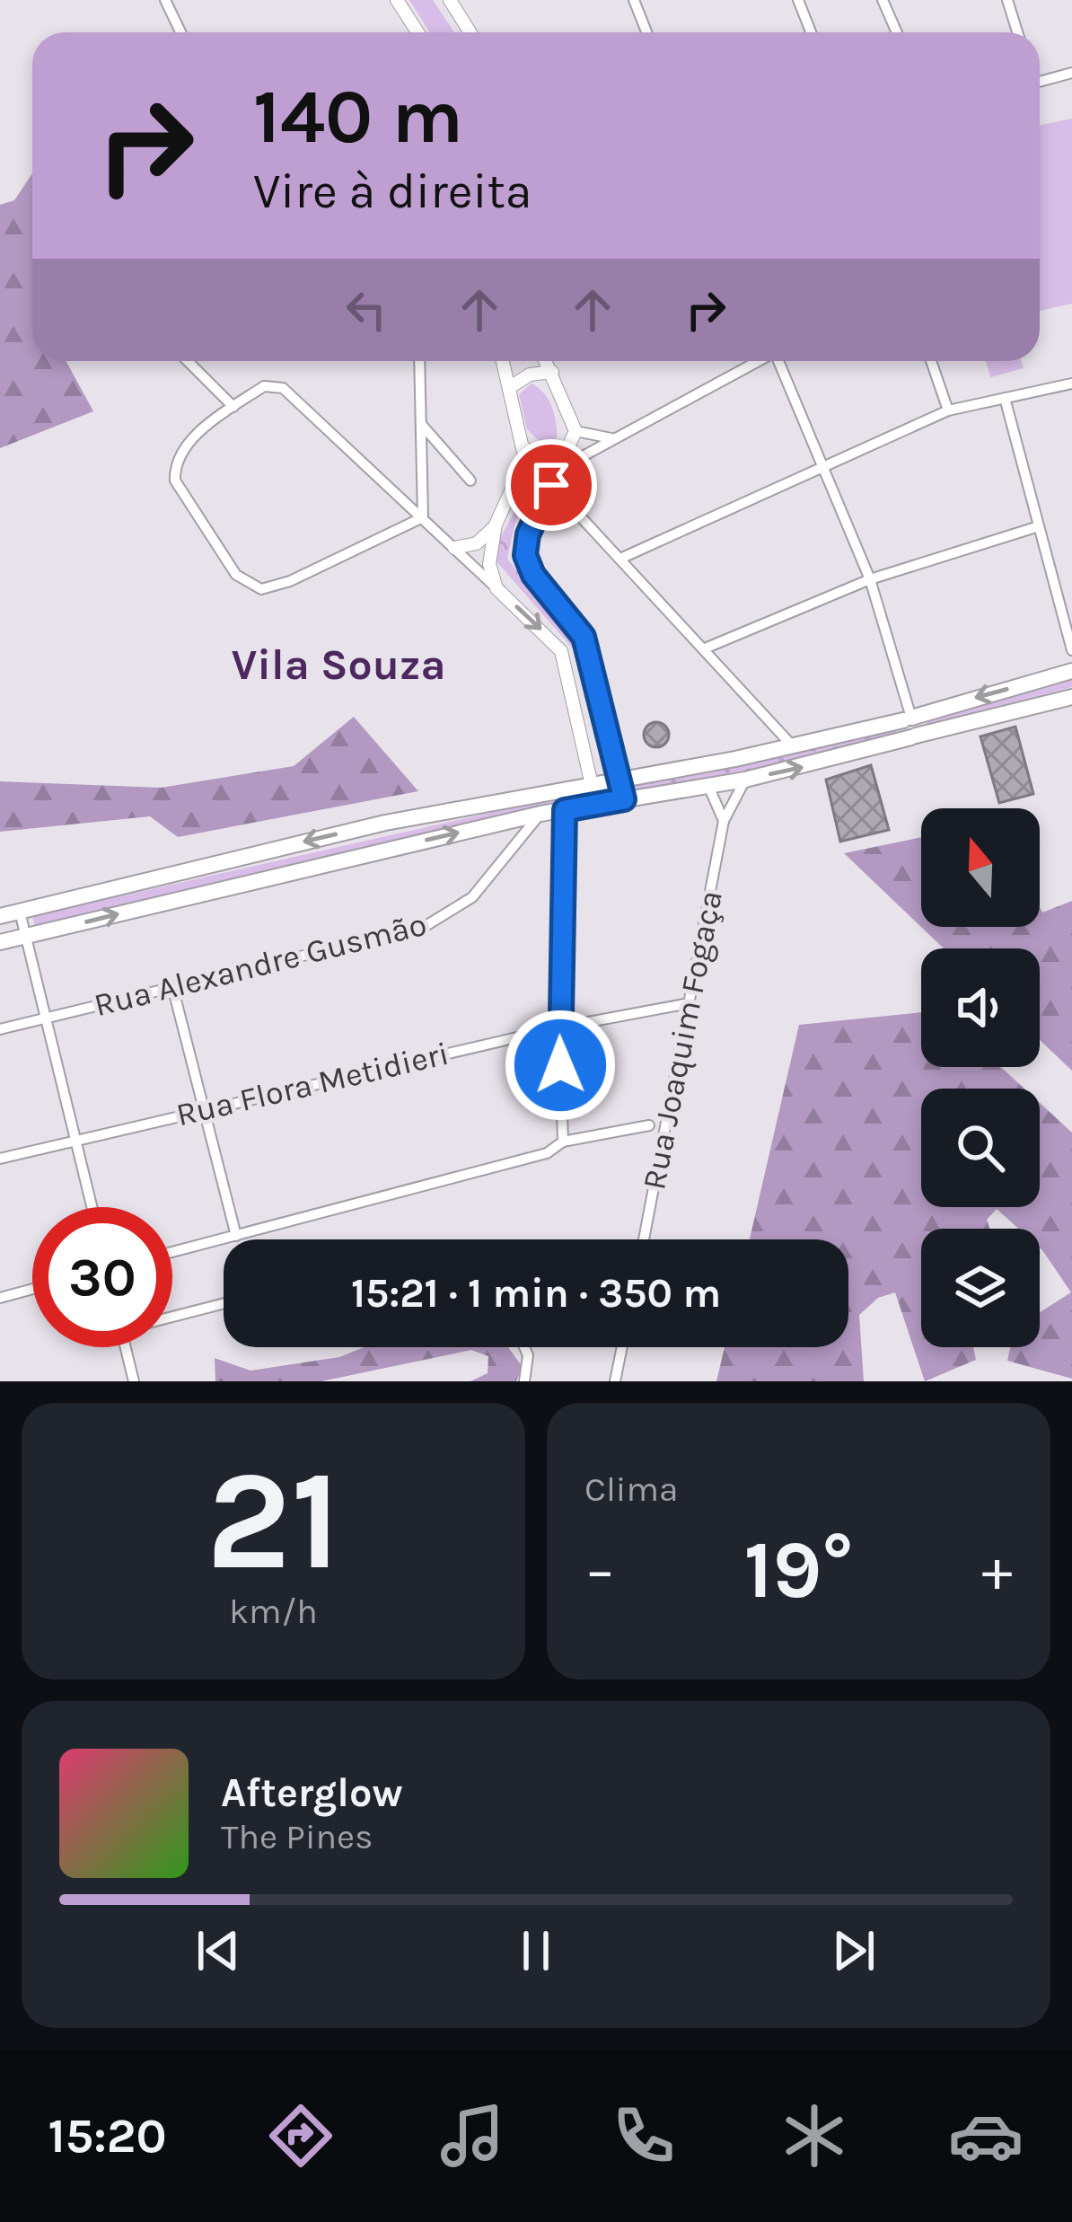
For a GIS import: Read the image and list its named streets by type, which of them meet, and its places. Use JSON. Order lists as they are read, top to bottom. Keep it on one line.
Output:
{"streets":{"street":["Rua Alexandre Gusmão","Rua Joaquim Fogaça","Rua Flora Metidieri"]},"crossings":[["Rua Joaquim Fogaça","Rua Flora Metidieri"]],"districts":["Vila Souza"],"north":"top","page":{"turn":["140 m","Vire à direita"],"limit":"30","trip":"15:21 · 1 min · 350 m","tile":[["21","km/h"],"Clima"],"heat":["−","19°","+"],"song":["Afterglow","The Pines"],"tabs":"15:20"}}
